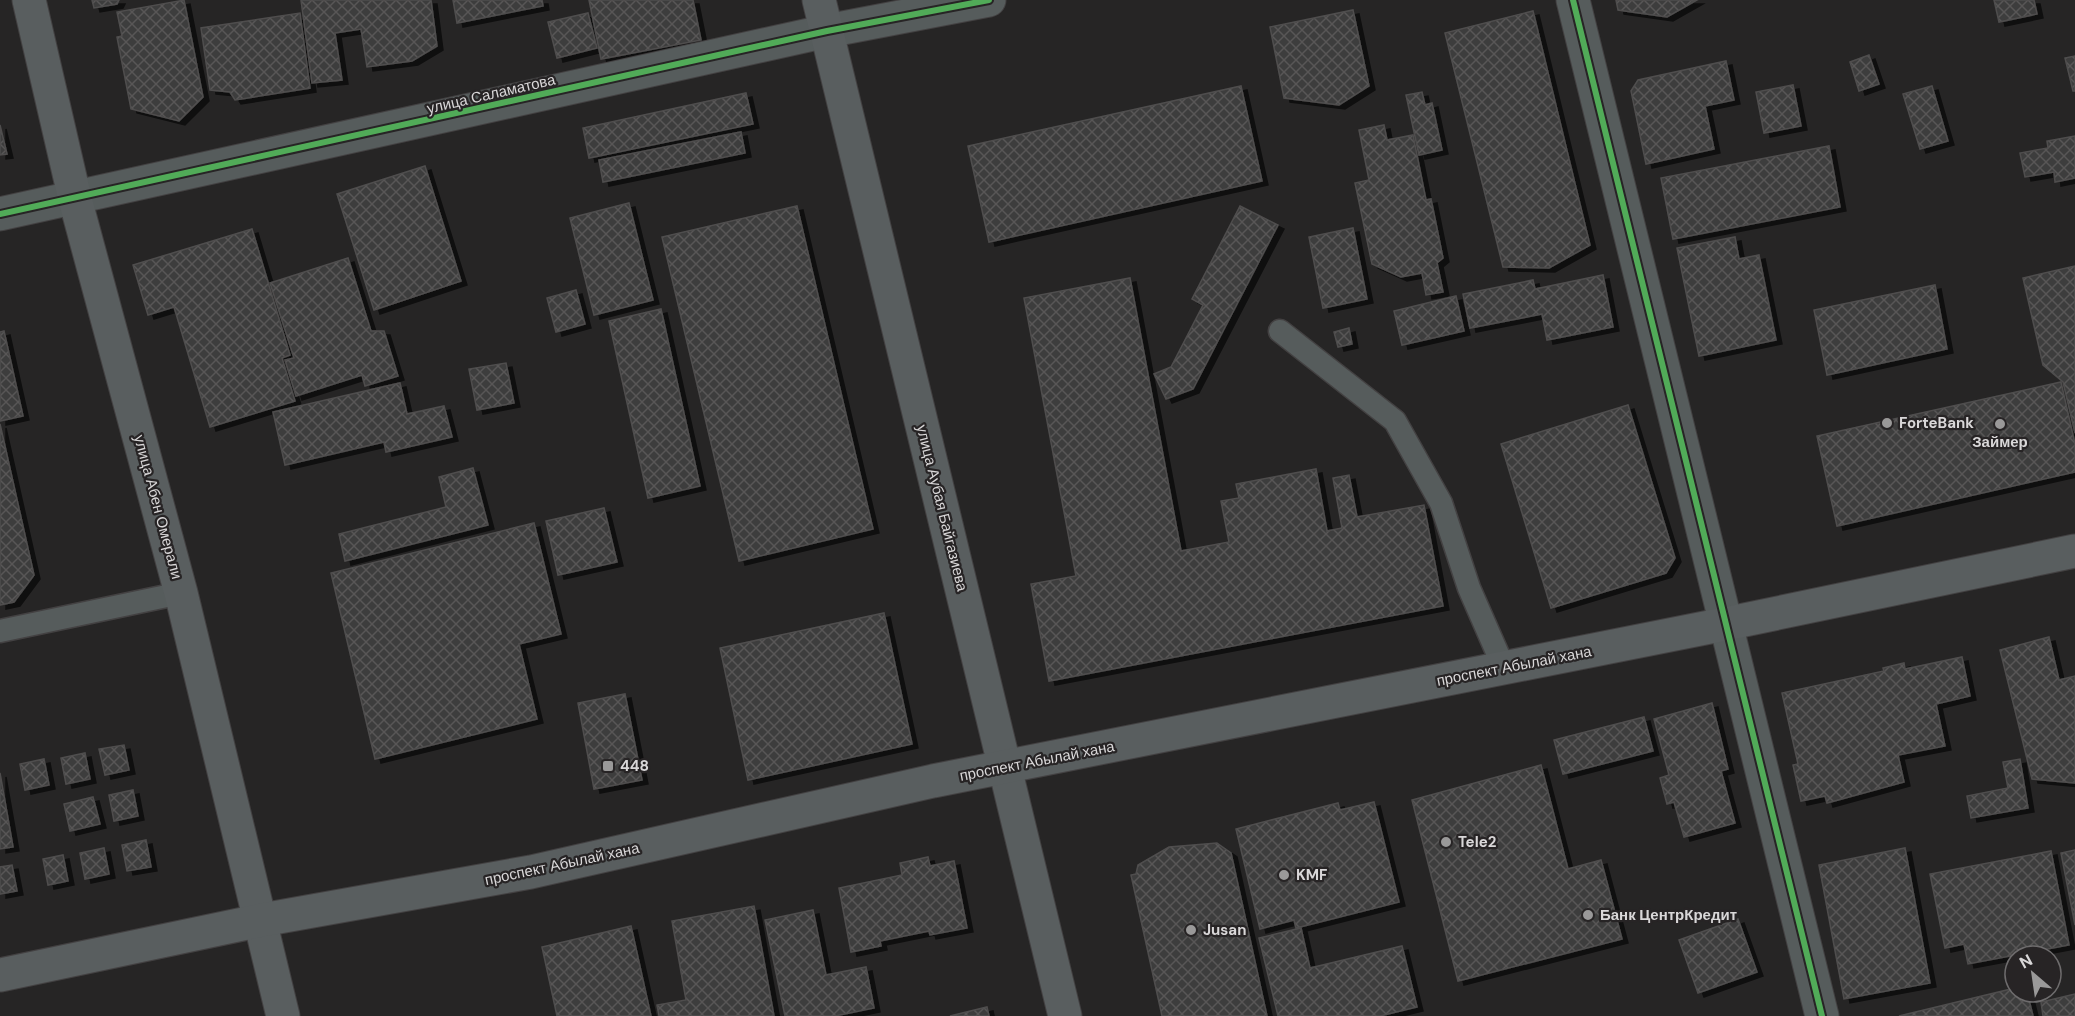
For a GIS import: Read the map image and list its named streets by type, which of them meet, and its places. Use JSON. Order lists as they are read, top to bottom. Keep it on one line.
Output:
{"streets":{"main road":["улица Абен Омерали","улица Аубая Байгазиева","проспект Абылай хана"],"street":["улица Саламатова"]},"crossings":[["улица Саламатова","улица Абен Омерали"],["улица Саламатова","улица Аубая Байгазиева"],["улица Абен Омерали","проспект Абылай хана"],["улица Аубая Байгазиева","проспект Абылай хана"]],"places":{"other":["ForteBank","Займер","Tele2","KMF","Банк ЦентрКредит","Jusan"],"transit":["448"]},"north":"top left"}
